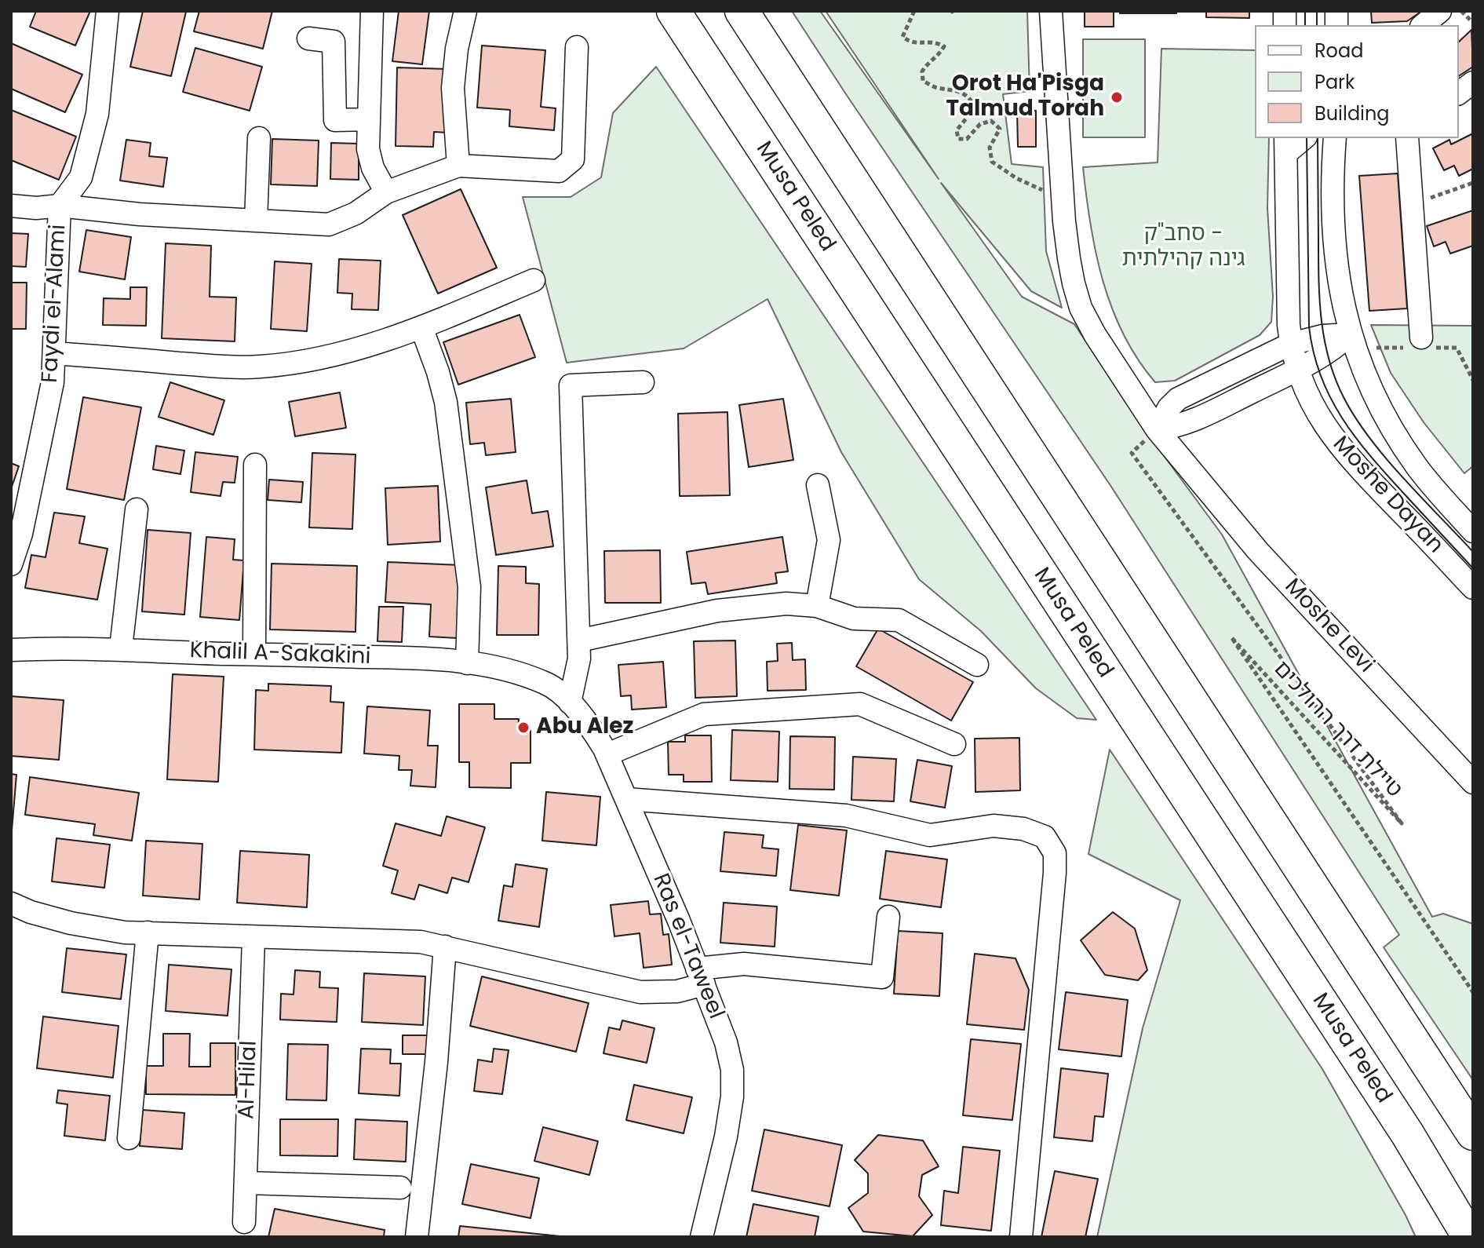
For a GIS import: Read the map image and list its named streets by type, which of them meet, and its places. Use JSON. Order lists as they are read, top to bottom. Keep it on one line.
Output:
{"streets":{"highway":["Musa Peled"],"street":["Faydi el-Alami","Moshe Dayan","Moshe Levi","Khalil A-Sakakini","Ras el-Taweel","Al-Hilal"],"path":["טיילת דרך ההולכים"]},"crossings":[["Moshe Levi","טיילת דרך ההולכים"],["Khalil A-Sakakini","Ras el-Taweel"]],"parks":["סחב\"ק - גינה קהילתית"],"places":["Orot Ha'Pisga Talmud Torah","Abu Alez"],"legend":["Road","Park","Building"]}
